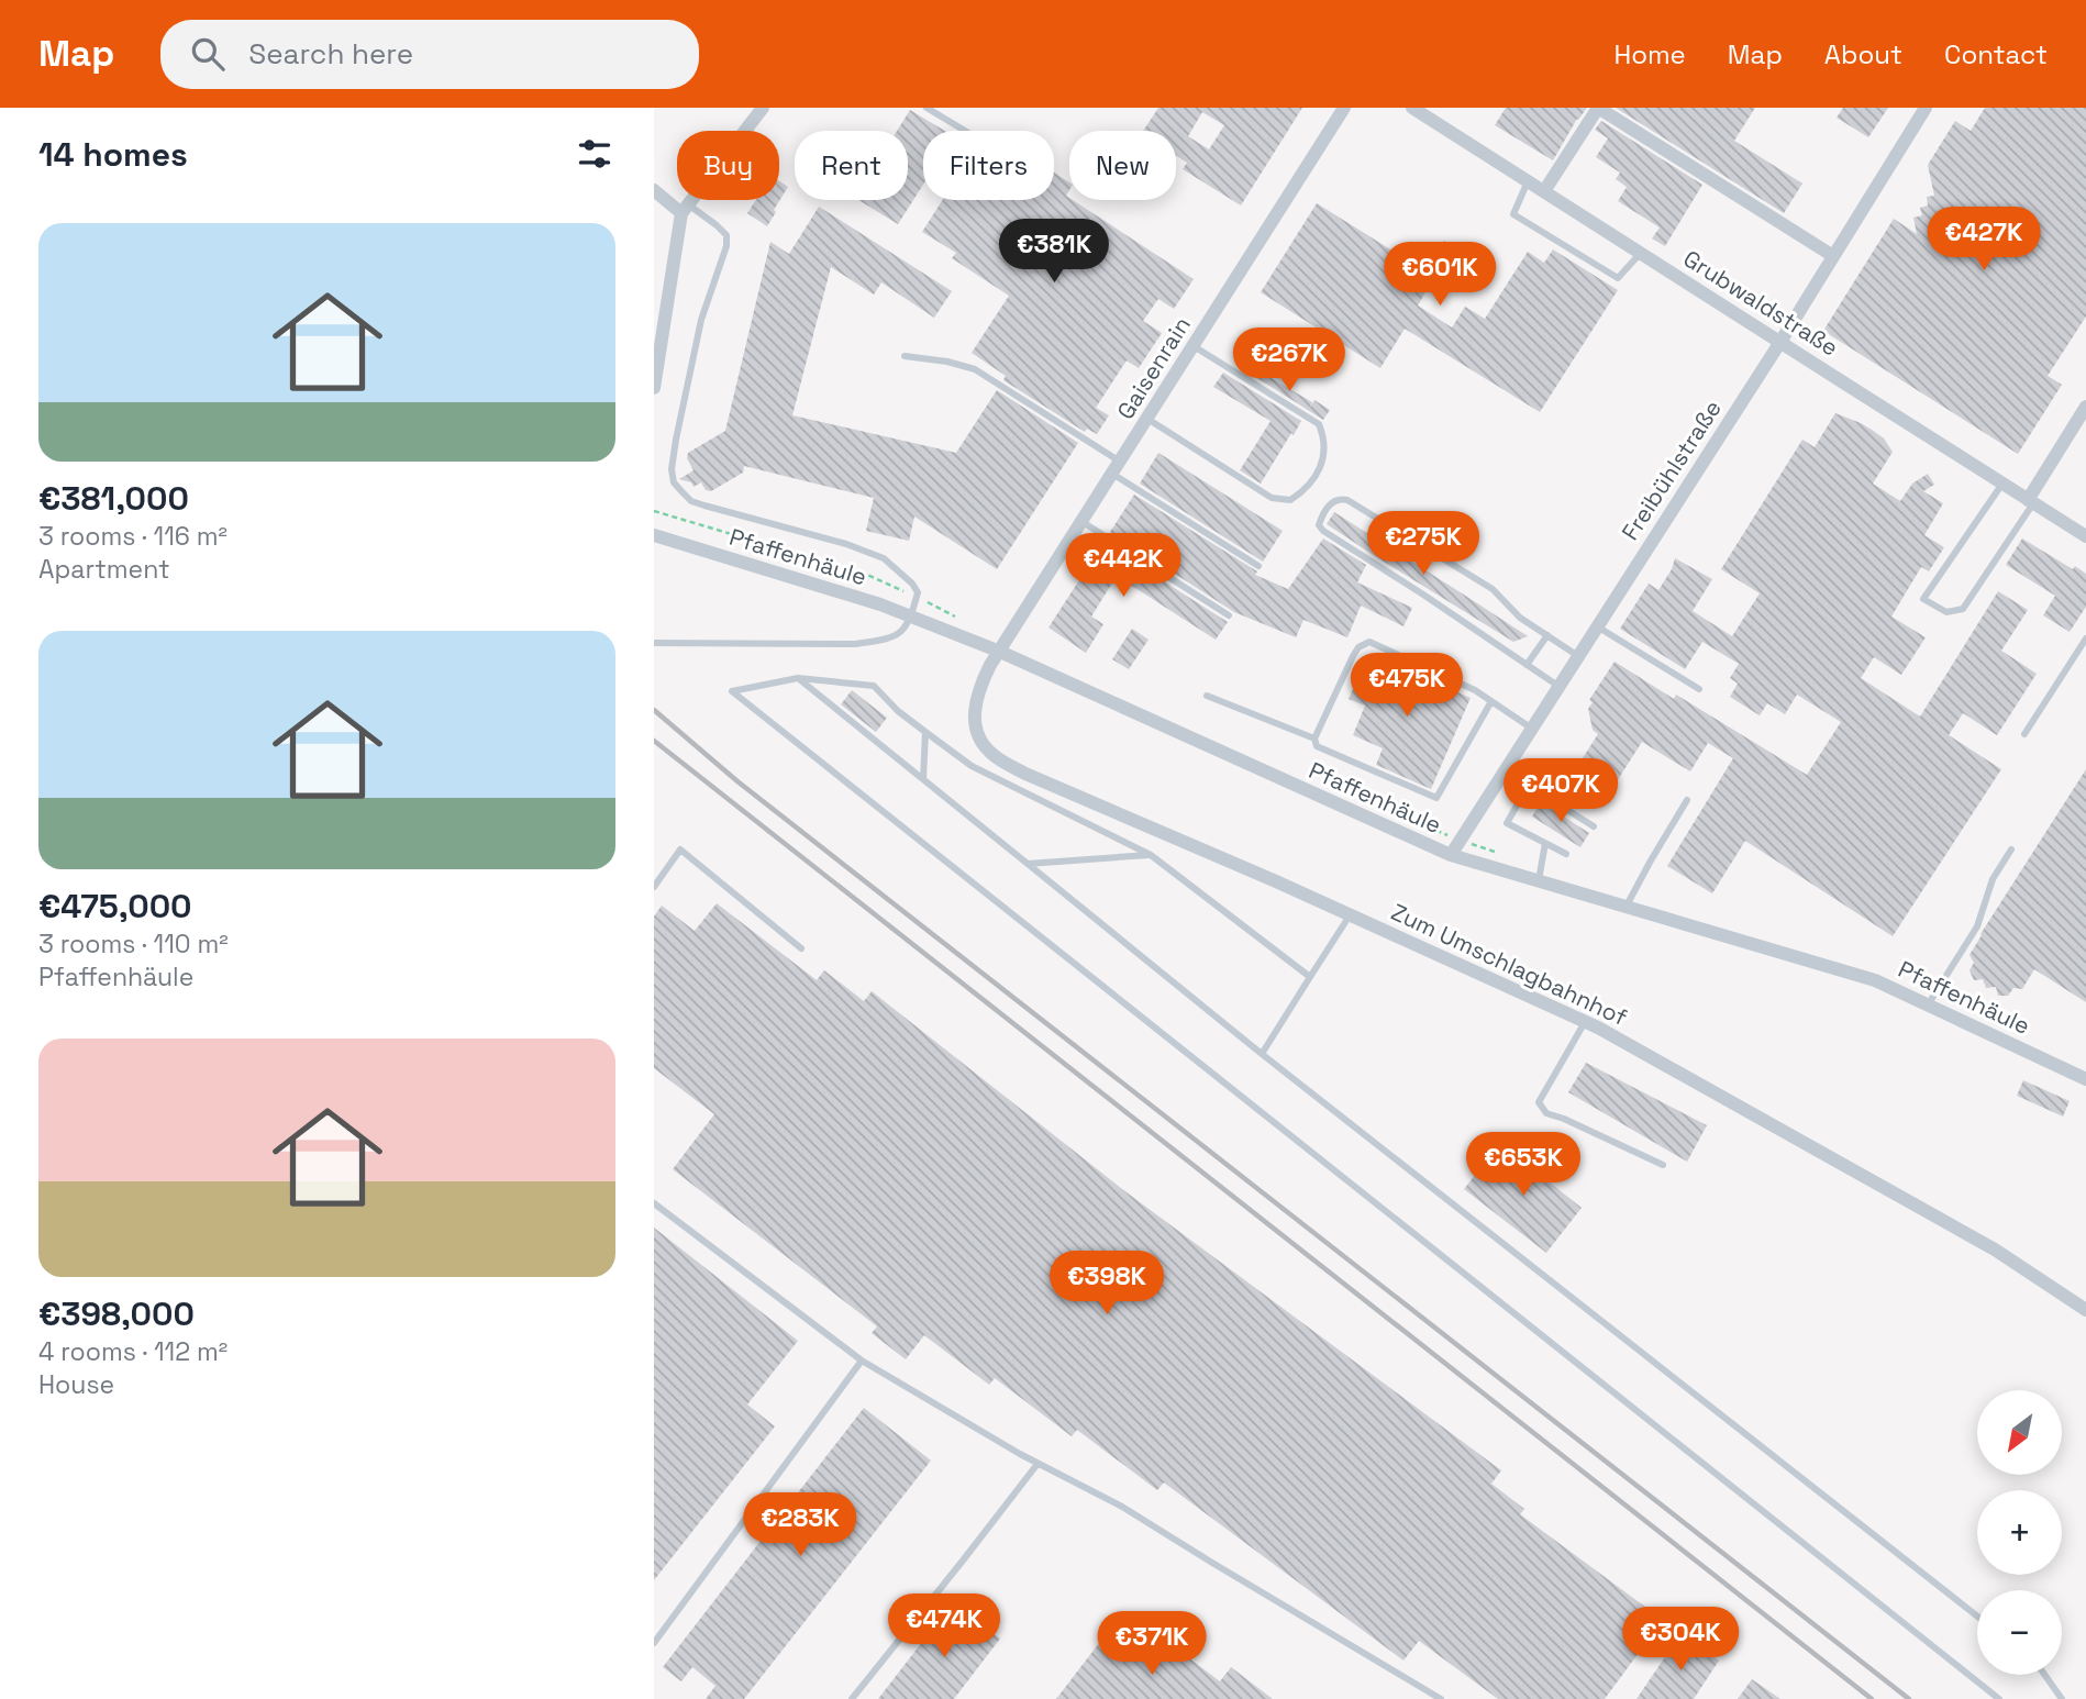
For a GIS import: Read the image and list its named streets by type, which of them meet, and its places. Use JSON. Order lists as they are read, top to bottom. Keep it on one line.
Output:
{"streets":{"street":["Grubwaldstraße","Gaisenrain","Freibühlstraße","Pfaffenhäule","Zum Umschlagbahnhof"]},"crossings":[["Grubwaldstraße","Freibühlstraße"],["Gaisenrain","Pfaffenhäule"],["Gaisenrain","Zum Umschlagbahnhof"],["Freibühlstraße","Pfaffenhäule"],["Pfaffenhäule","Zum Umschlagbahnhof"]],"north":"bottom left","page":{"header":"Map","search":"Search here","nav":["Home","Map","About","Contact"],"heading":"14 homes","chip":["Buy","Rent","Filters","New"],"list":[{"name":"€381,000","note":"3 rooms · 116 m² · Apartment"},{"name":"€475,000","note":"3 rooms · 110 m² · Pfaffenhäule"},{"name":"€398,000","note":"4 rooms · 112 m² · House"}],"price":["€427K","€381K","€601K","€267K","€275K","€442K","€475K","€407K","€653K","€398K","€283K","€474K","€304K","€371K"],"map_buttons":["+","−"]}}
